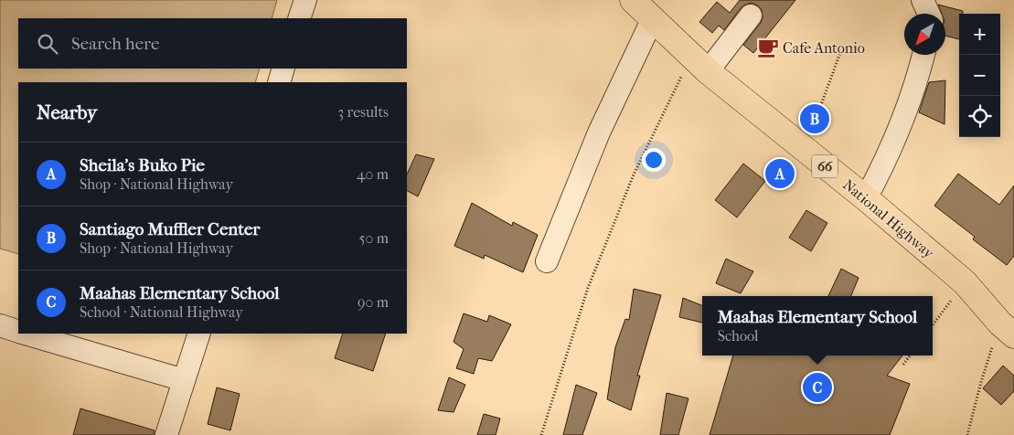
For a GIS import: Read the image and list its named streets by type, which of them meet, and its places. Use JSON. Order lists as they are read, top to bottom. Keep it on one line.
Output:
{"streets":{"main road":["66","National Highway"]},"places":{"cafe":["Cafe Antonio"]},"north":"bottom left","page":{"map_buttons":["+","−"],"search":"Search here","heading":["Nearby","3 results"],"pins":["B","A","C"],"list":[{"mark":"A","name":"Sheila's Buko Pie","note":"Shop · National Highway","value":"40 m"},{"mark":"B","name":"Santiago Muffler Center","note":"Shop · National Highway","value":"50 m"},{"mark":"C","name":"Maahas Elementary School","note":"School · National Highway","value":"90 m"}],"popup":["Maahas Elementary School","School"]}}
